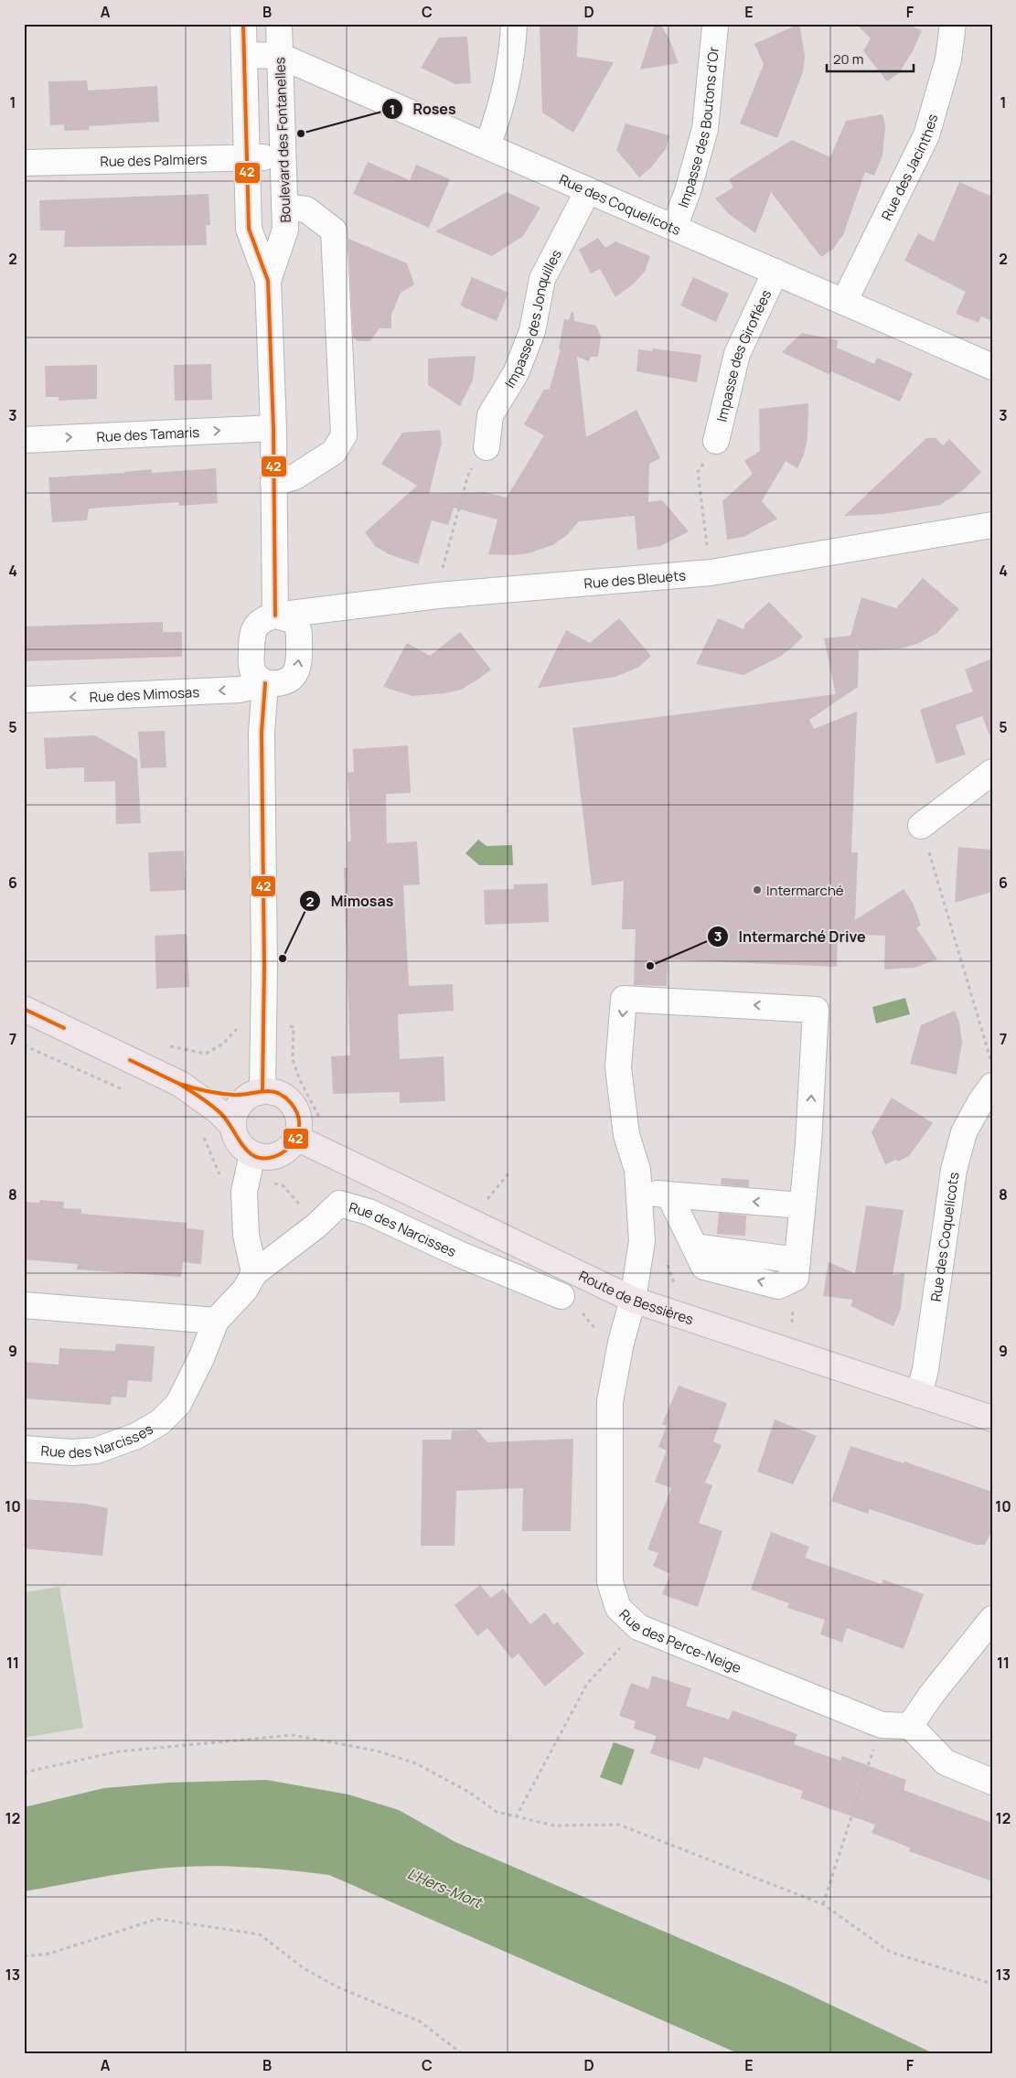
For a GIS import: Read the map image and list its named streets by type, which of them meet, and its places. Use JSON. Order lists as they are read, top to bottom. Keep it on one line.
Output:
{"streets":{"main road":["Route de Bessières"],"street":["Impasse des Boutons d'Or","Boulevard des Fontanelles","Rue des Palmiers","Rue des Jacinthes","Rue des Coquelicots","Impasse des Jonquilles","Impasse des Giroflées","Rue des Tamaris","Rue des Bleuets","Rue des Mimosas","Rue des Narcisses","Rue des Perce-Neige"]},"crossings":[["Impasse des Boutons d'Or","Rue des Coquelicots"],["Boulevard des Fontanelles","Rue des Palmiers"],["Boulevard des Fontanelles","Rue des Coquelicots"],["Boulevard des Fontanelles","Rue des Tamaris"],["Boulevard des Fontanelles","Rue des Bleuets"],["Boulevard des Fontanelles","Rue des Mimosas"],["Rue des Jacinthes","Rue des Coquelicots"],["Rue des Coquelicots","Impasse des Jonquilles"],["Rue des Coquelicots","Impasse des Giroflées"],["Rue des Coquelicots","Route de Bessières"],["Rue des Bleuets","Rue des Mimosas"],["Route de Bessières","Rue des Perce-Neige"]],"one_way":["Rue des Tamaris","Rue des Mimosas"],"water":["L'Hers-Mort"],"places":["Roses","Intermarché","Mimosas","Intermarché Drive"],"lines":["transit line 42"],"scale_bar":"20 m","grid":{"columns":["A","B","C","D","E","F"],"rows":["1","2","3","4","5","6","7","8","9","10","11","12","13"]}}
